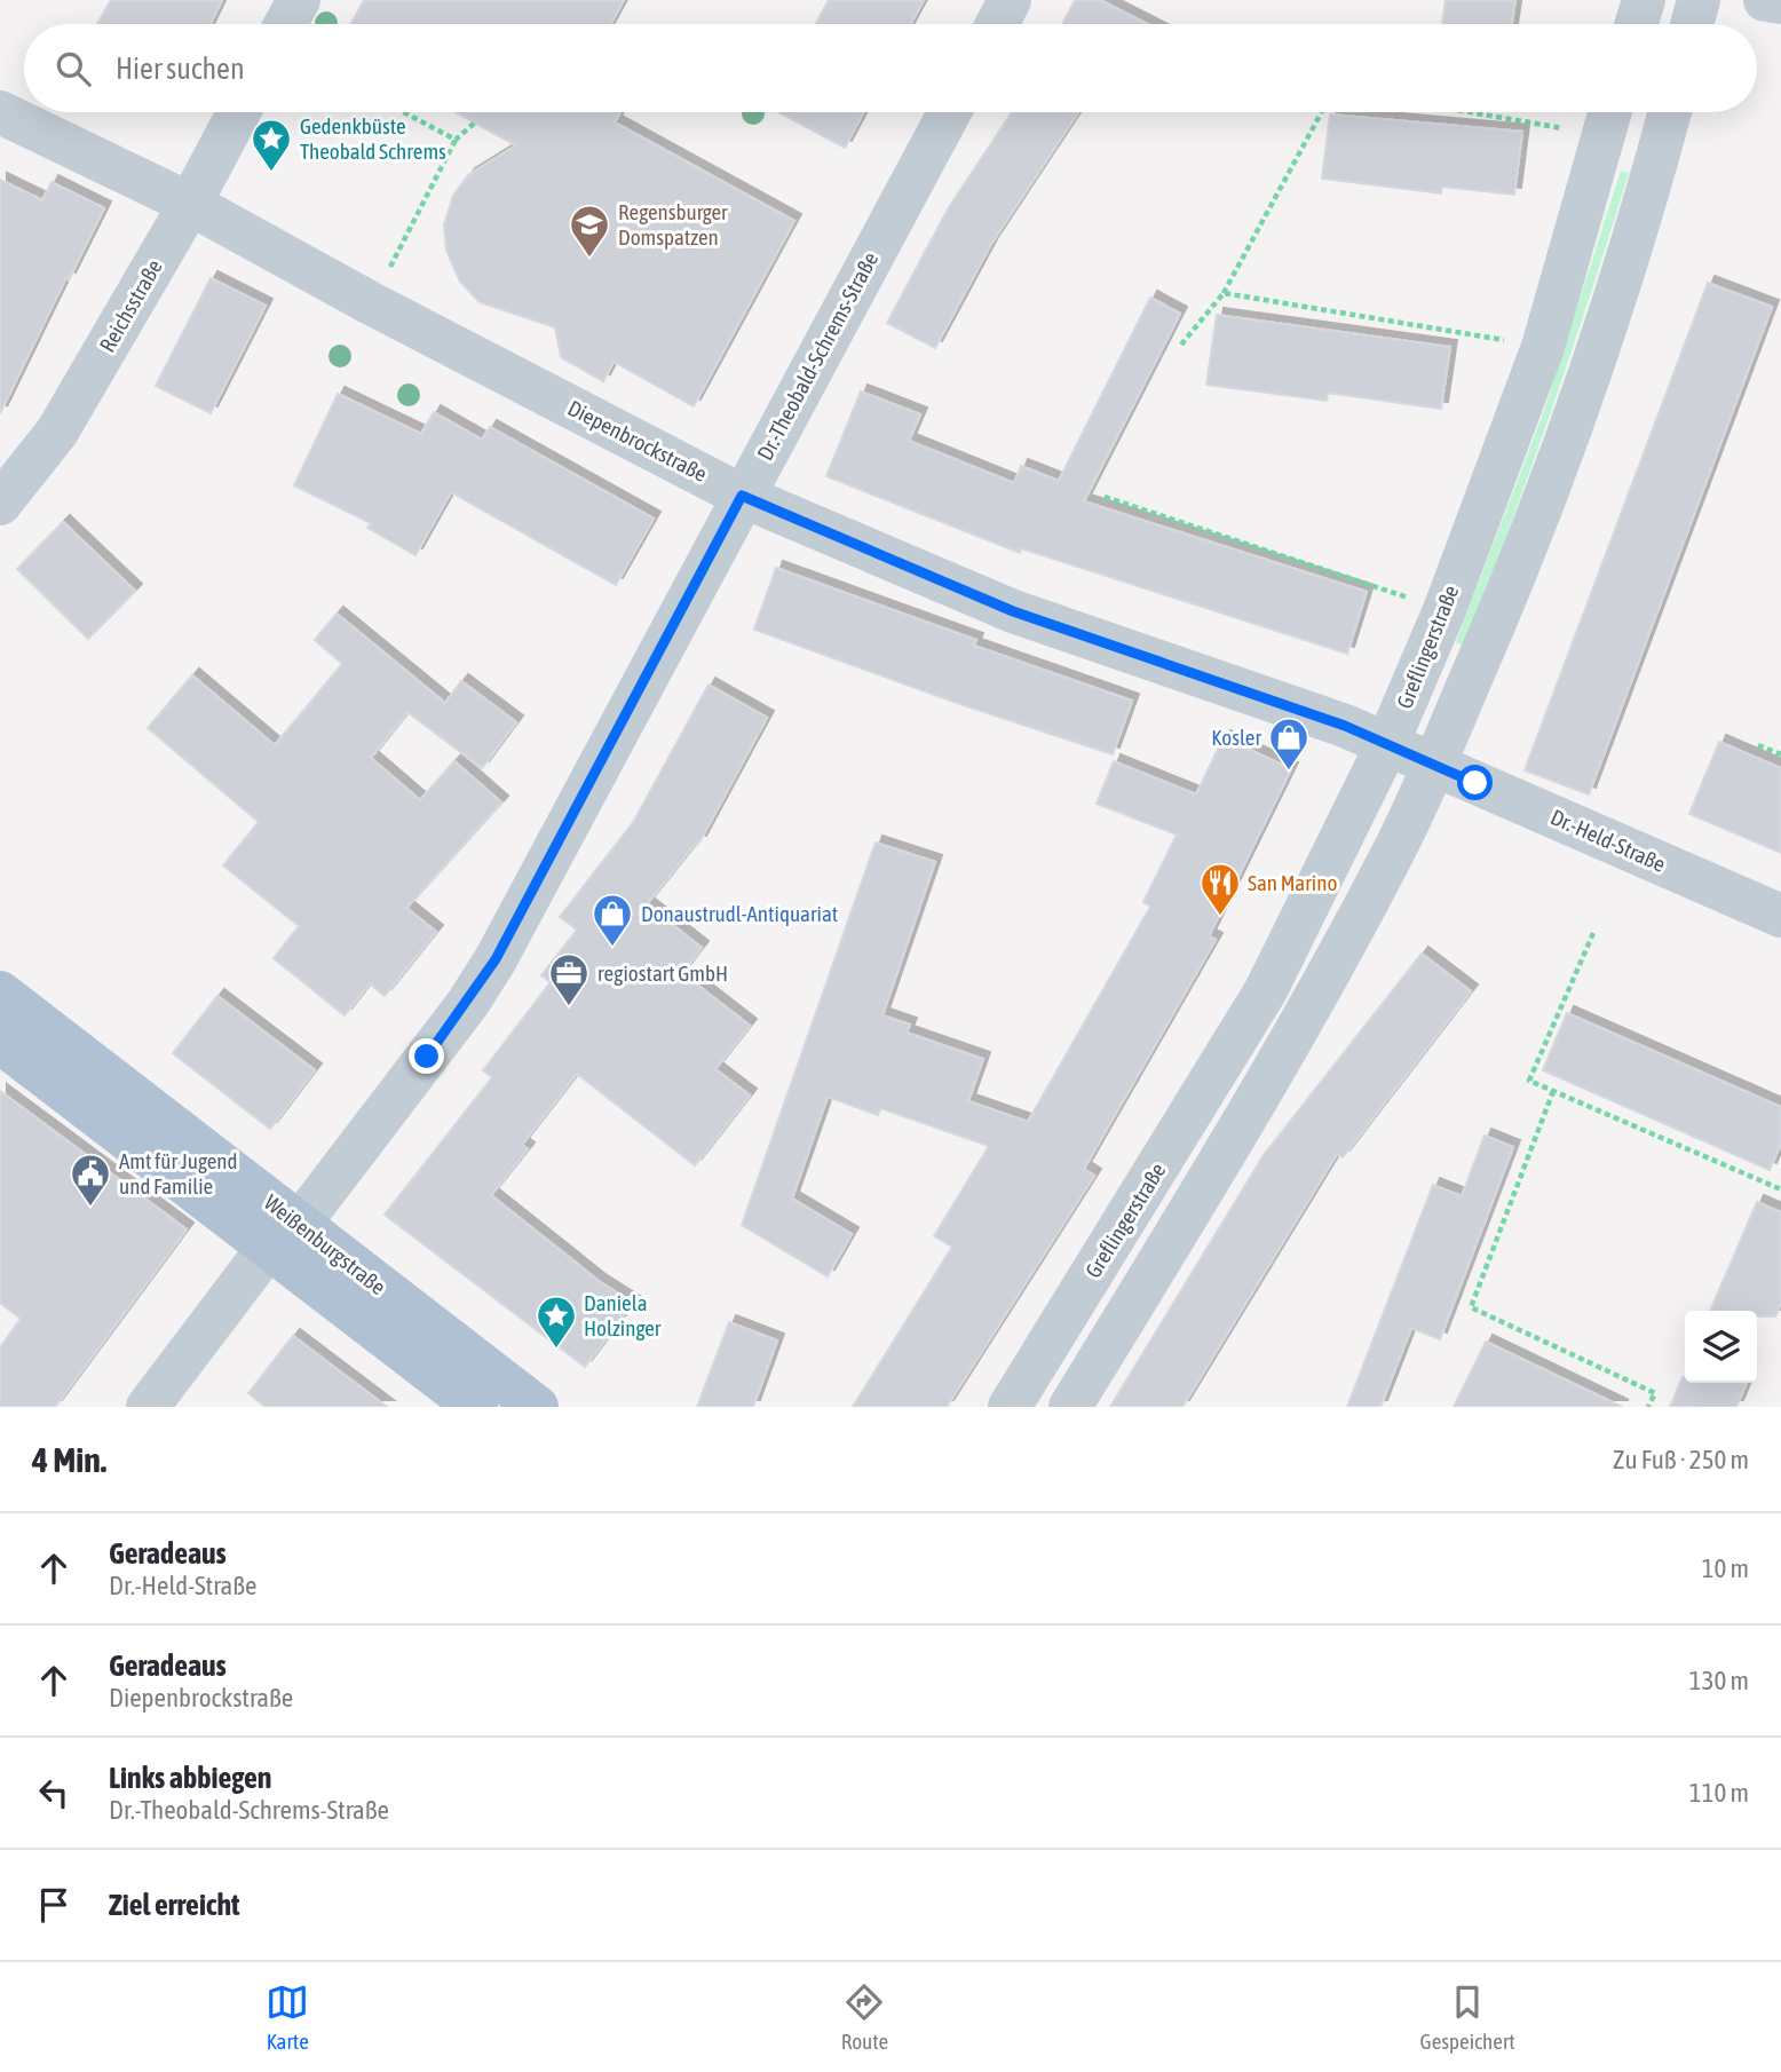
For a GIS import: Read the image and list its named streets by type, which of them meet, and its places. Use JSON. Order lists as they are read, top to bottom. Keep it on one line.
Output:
{"streets":{"main road":["Weißenburgstraße"],"street":["Reichsstraße","Dr.-Theobald-Schrems-Straße","Diepenbrockstraße","Greflingerstraße","Dr.-Held-Straße"]},"crossings":[["Reichsstraße","Diepenbrockstraße"],["Dr.-Theobald-Schrems-Straße","Diepenbrockstraße"],["Dr.-Theobald-Schrems-Straße","Weißenburgstraße"],["Diepenbrockstraße","Greflingerstraße"],["Diepenbrockstraße","Dr.-Held-Straße"]],"places":{"place":["Gedenkbüste Theobald Schrems","Daniela Holzinger"],"school or university":["Regensburger Domspatzen"],"shop":["Kosler","Donaustrudl-Antiquariat"],"restaurant":["San Marino"],"office":["regiostart GmbH"],"public building":["Amt für Jugend und Familie"]},"page":{"search":"Hier suchen","heading":["4 Min.","Zu Fuß · 250 m"],"list":[["Geradeaus","Dr.-Held-Straße","10 m"],["Geradeaus","Diepenbrockstraße","130 m"],["Links abbiegen","Dr.-Theobald-Schrems-Straße","110 m"],"Ziel erreicht"],"nav":["Karte","Route","Gespeichert"]}}
